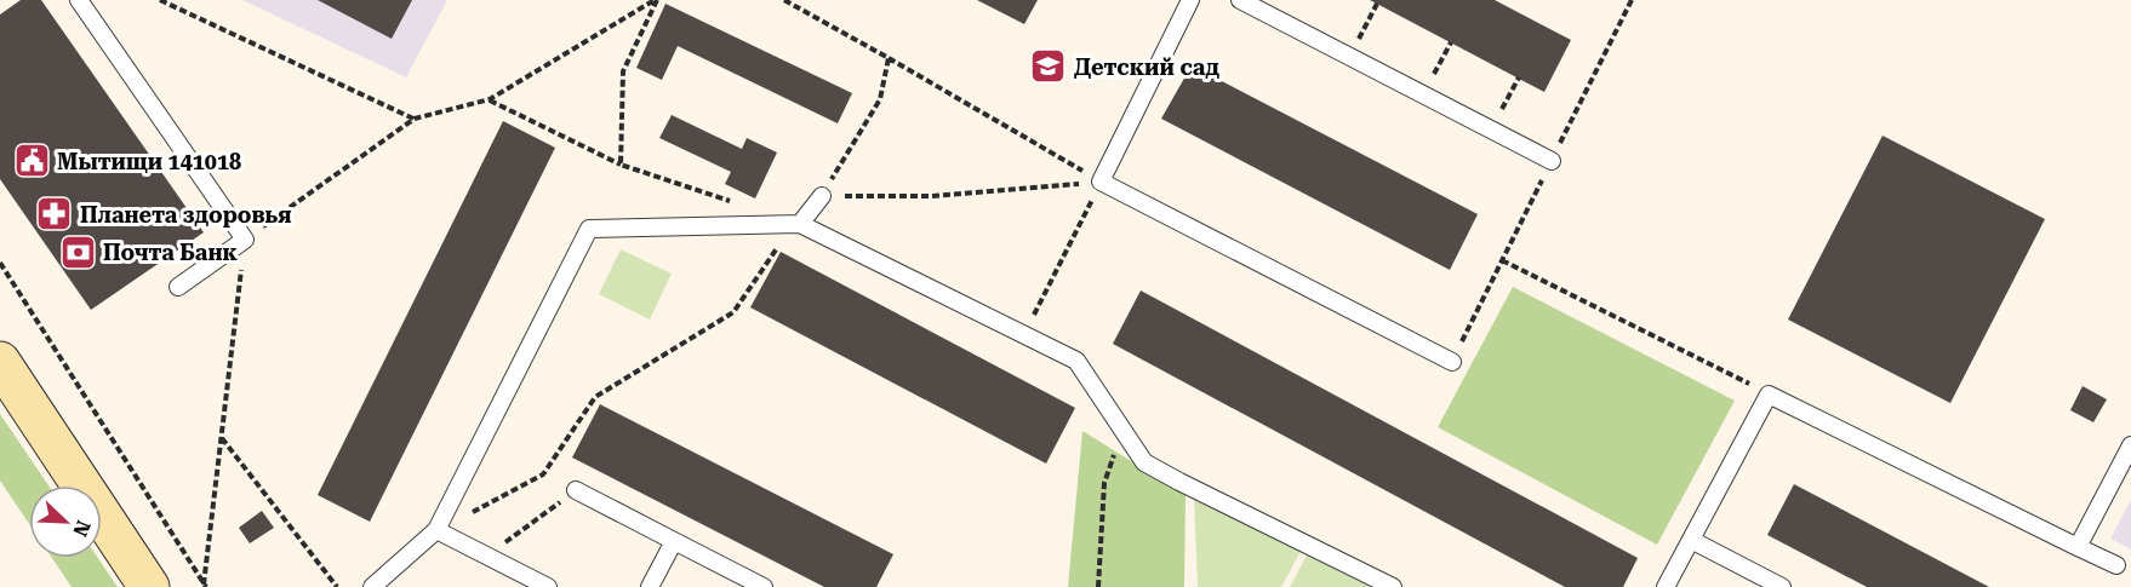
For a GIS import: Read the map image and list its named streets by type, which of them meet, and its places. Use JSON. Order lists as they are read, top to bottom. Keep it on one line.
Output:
{"places":{"school or university":["Детский сад"],"public building":["Мытищи 141018"],"pharmacy":["Планета здоровья"],"bank":["Почта Банк"]},"north":"bottom right"}
